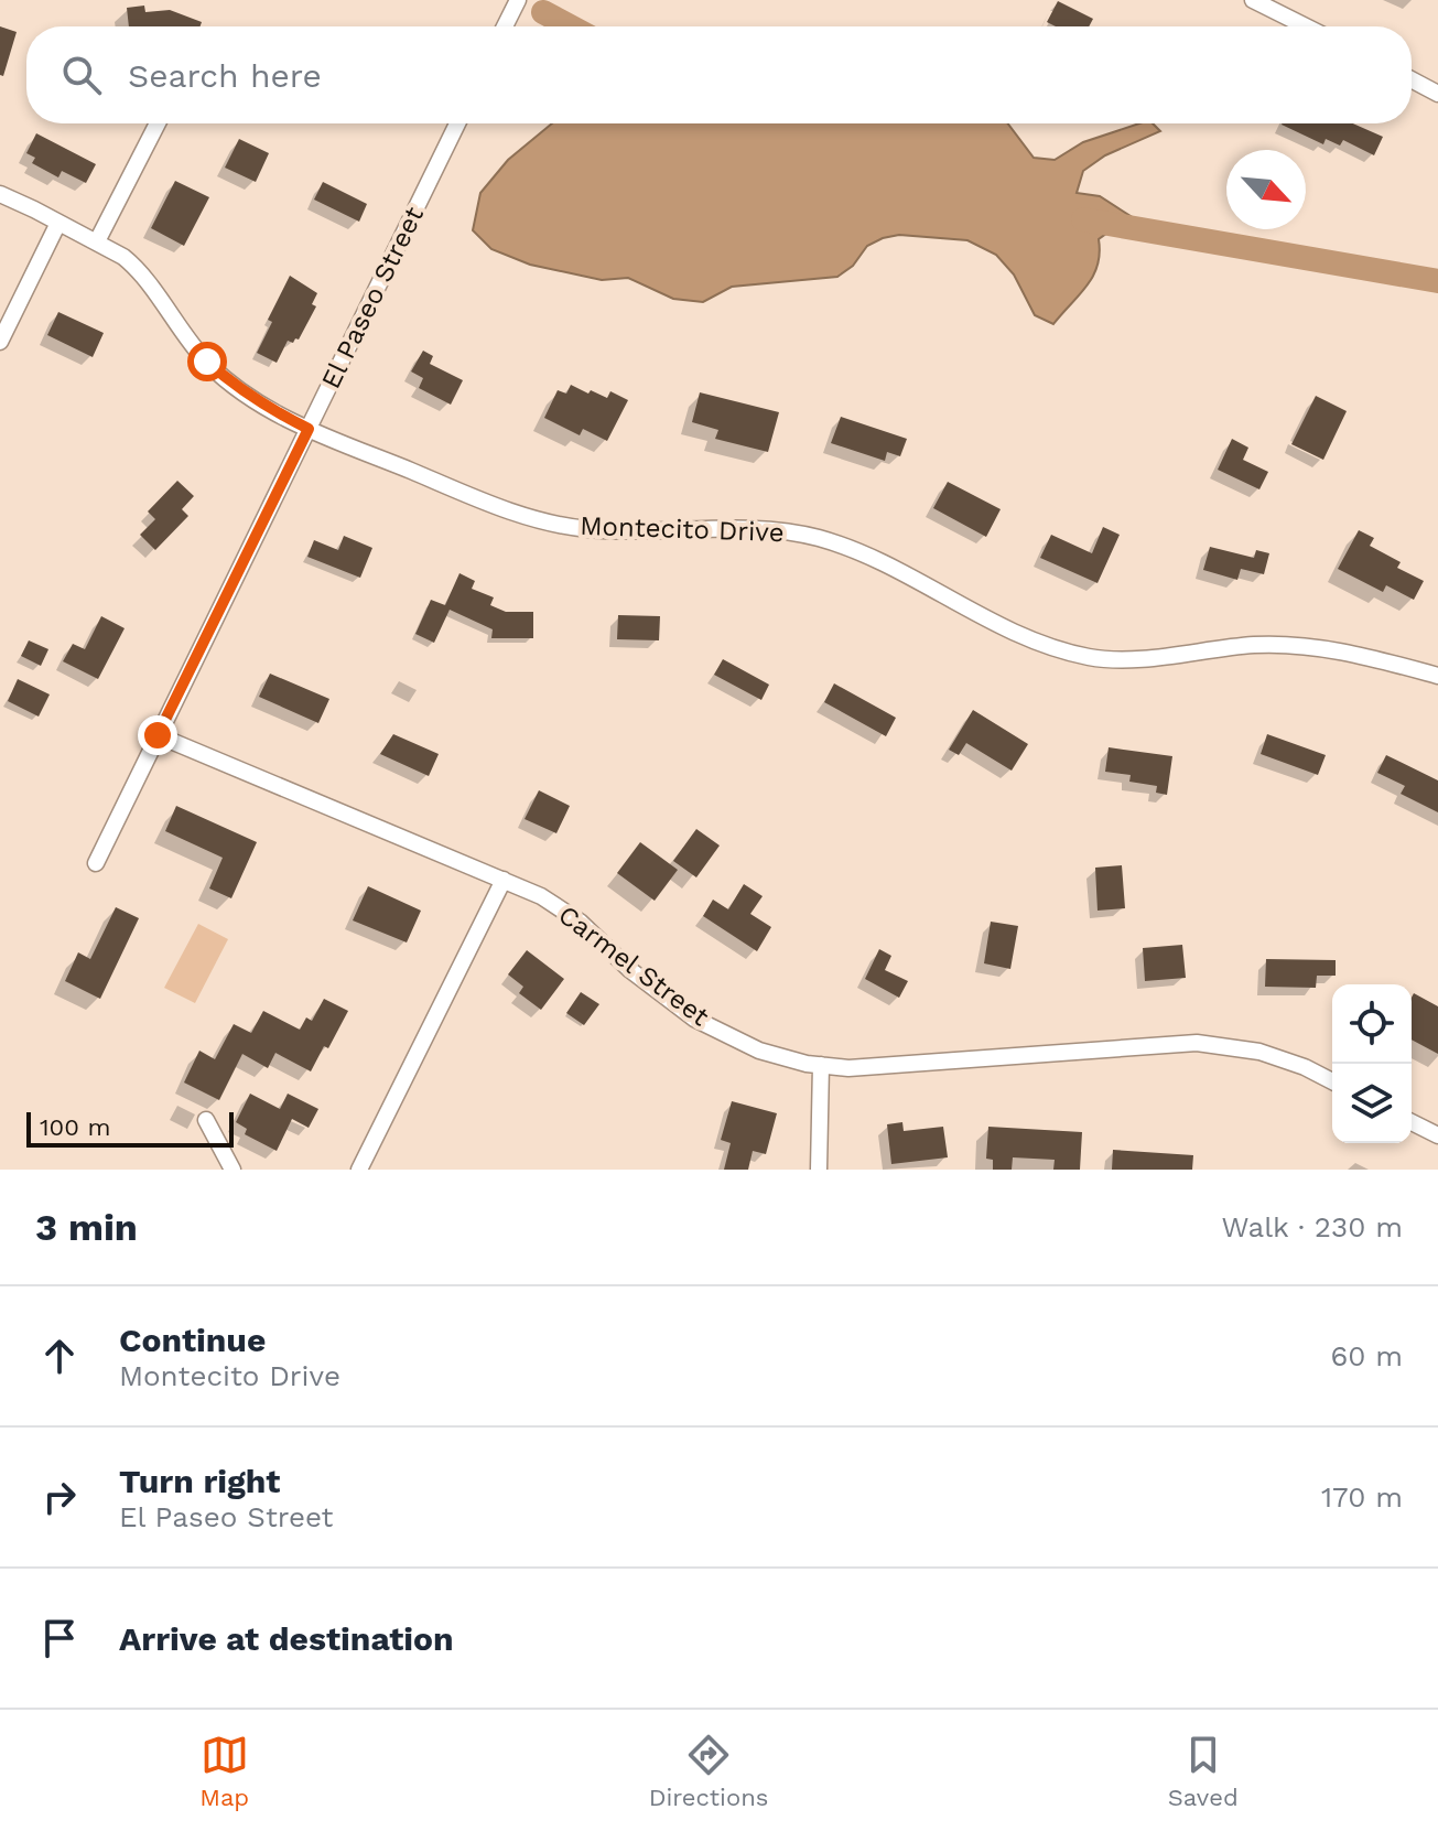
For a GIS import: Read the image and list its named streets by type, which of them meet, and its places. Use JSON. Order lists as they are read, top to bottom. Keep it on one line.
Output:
{"streets":{"street":["El Paseo Street","Montecito Drive","Carmel Street"]},"crossings":[["El Paseo Street","Montecito Drive"],["El Paseo Street","Carmel Street"]],"scale_bar":"100 m","north":"bottom right","page":{"search":"Search here","scale":"100 m","heading":["3 min","Walk · 230 m"],"list":[["Continue","Montecito Drive","60 m"],["Turn right","El Paseo Street","170 m"],"Arrive at destination"],"nav":["Map","Directions","Saved"]}}
